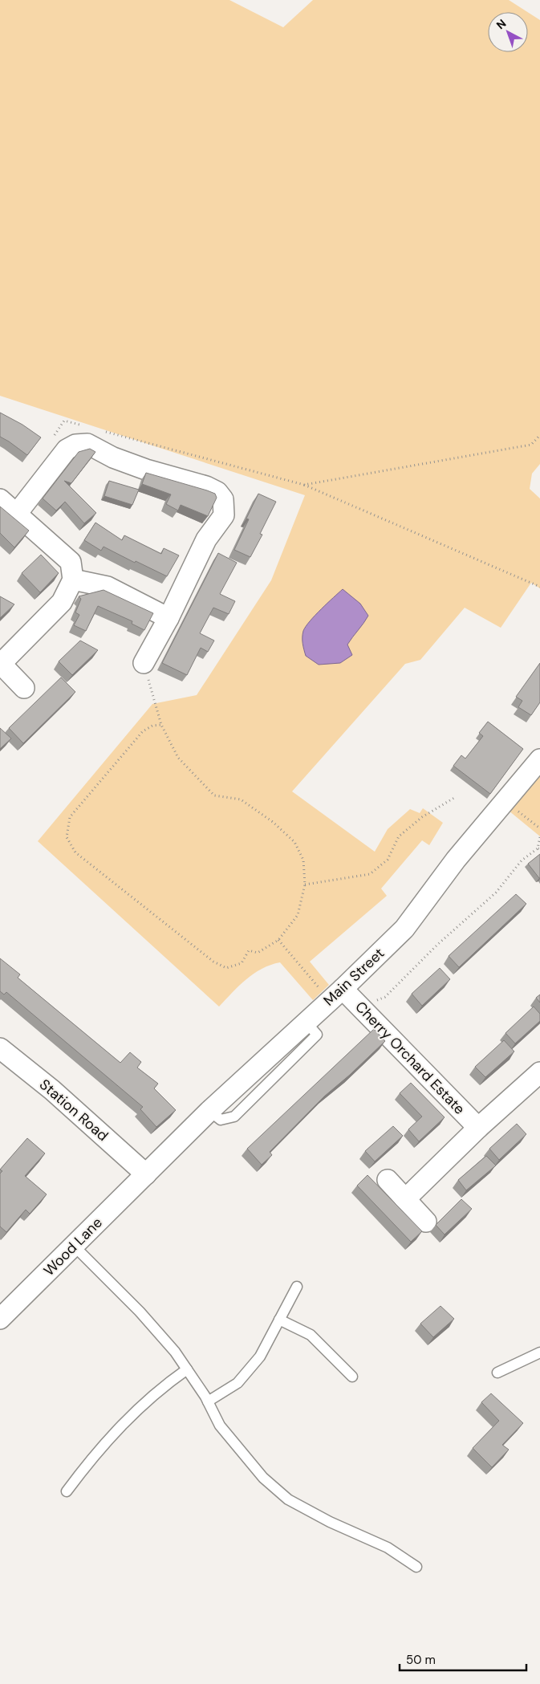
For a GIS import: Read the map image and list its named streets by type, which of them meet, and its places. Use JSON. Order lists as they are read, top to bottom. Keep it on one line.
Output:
{"streets":{"street":["Main Street","Cherry Orchard Estate","Station Road","Wood Lane"]},"crossings":[["Main Street","Cherry Orchard Estate"],["Main Street","Station Road"],["Main Street","Wood Lane"],["Station Road","Wood Lane"]],"scale_bar":"50 m","north":"top left"}
